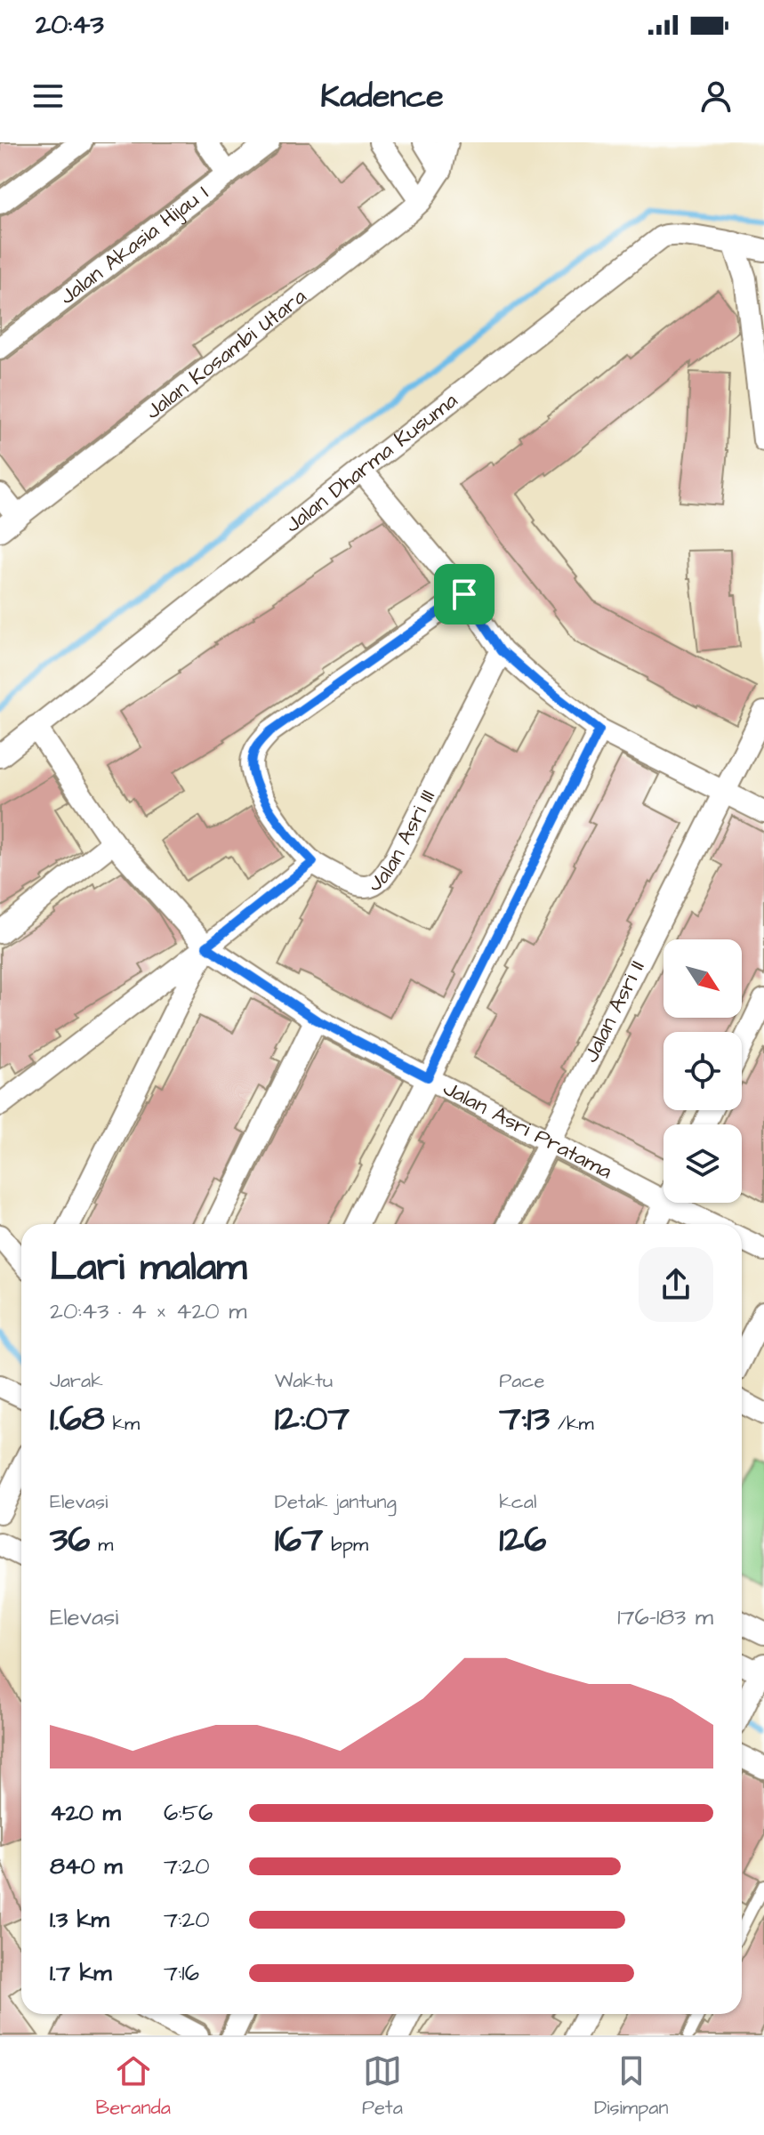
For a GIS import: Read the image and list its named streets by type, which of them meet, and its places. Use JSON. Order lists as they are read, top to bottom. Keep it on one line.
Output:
{"streets":{"street":["Jalan Akasia Hijau I","Jalan Kosambi Utara","Jalan Dharma Kusuma","Jalan Asri III","Jalan Asri II","Jalan Asri Pratama"]},"crossings":[["Jalan Dharma Kusuma","Jalan Asri Pratama"],["Jalan Asri II","Jalan Asri Pratama"]],"north":"bottom right","page":{"status":"20:43","header":"Kadence","heading":["Lari malam","20:43 · 4 × 420 m"],"stats":[["Jarak","1.68 km"],["Waktu","12:07"],["Pace","7:13 /km"],["Elevasi","36 m"],["Detak jantung","167 bpm"],["kcal","126"]],"chart":["Elevasi","176–183 m"],"list":[{"name":"420 m","note":"6:56"},{"name":"840 m","note":"7:20"},{"name":"1.3 km","note":"7:20"},{"name":"1.7 km","note":"7:16"}],"tabs":["Beranda","Peta","Disimpan"]}}
